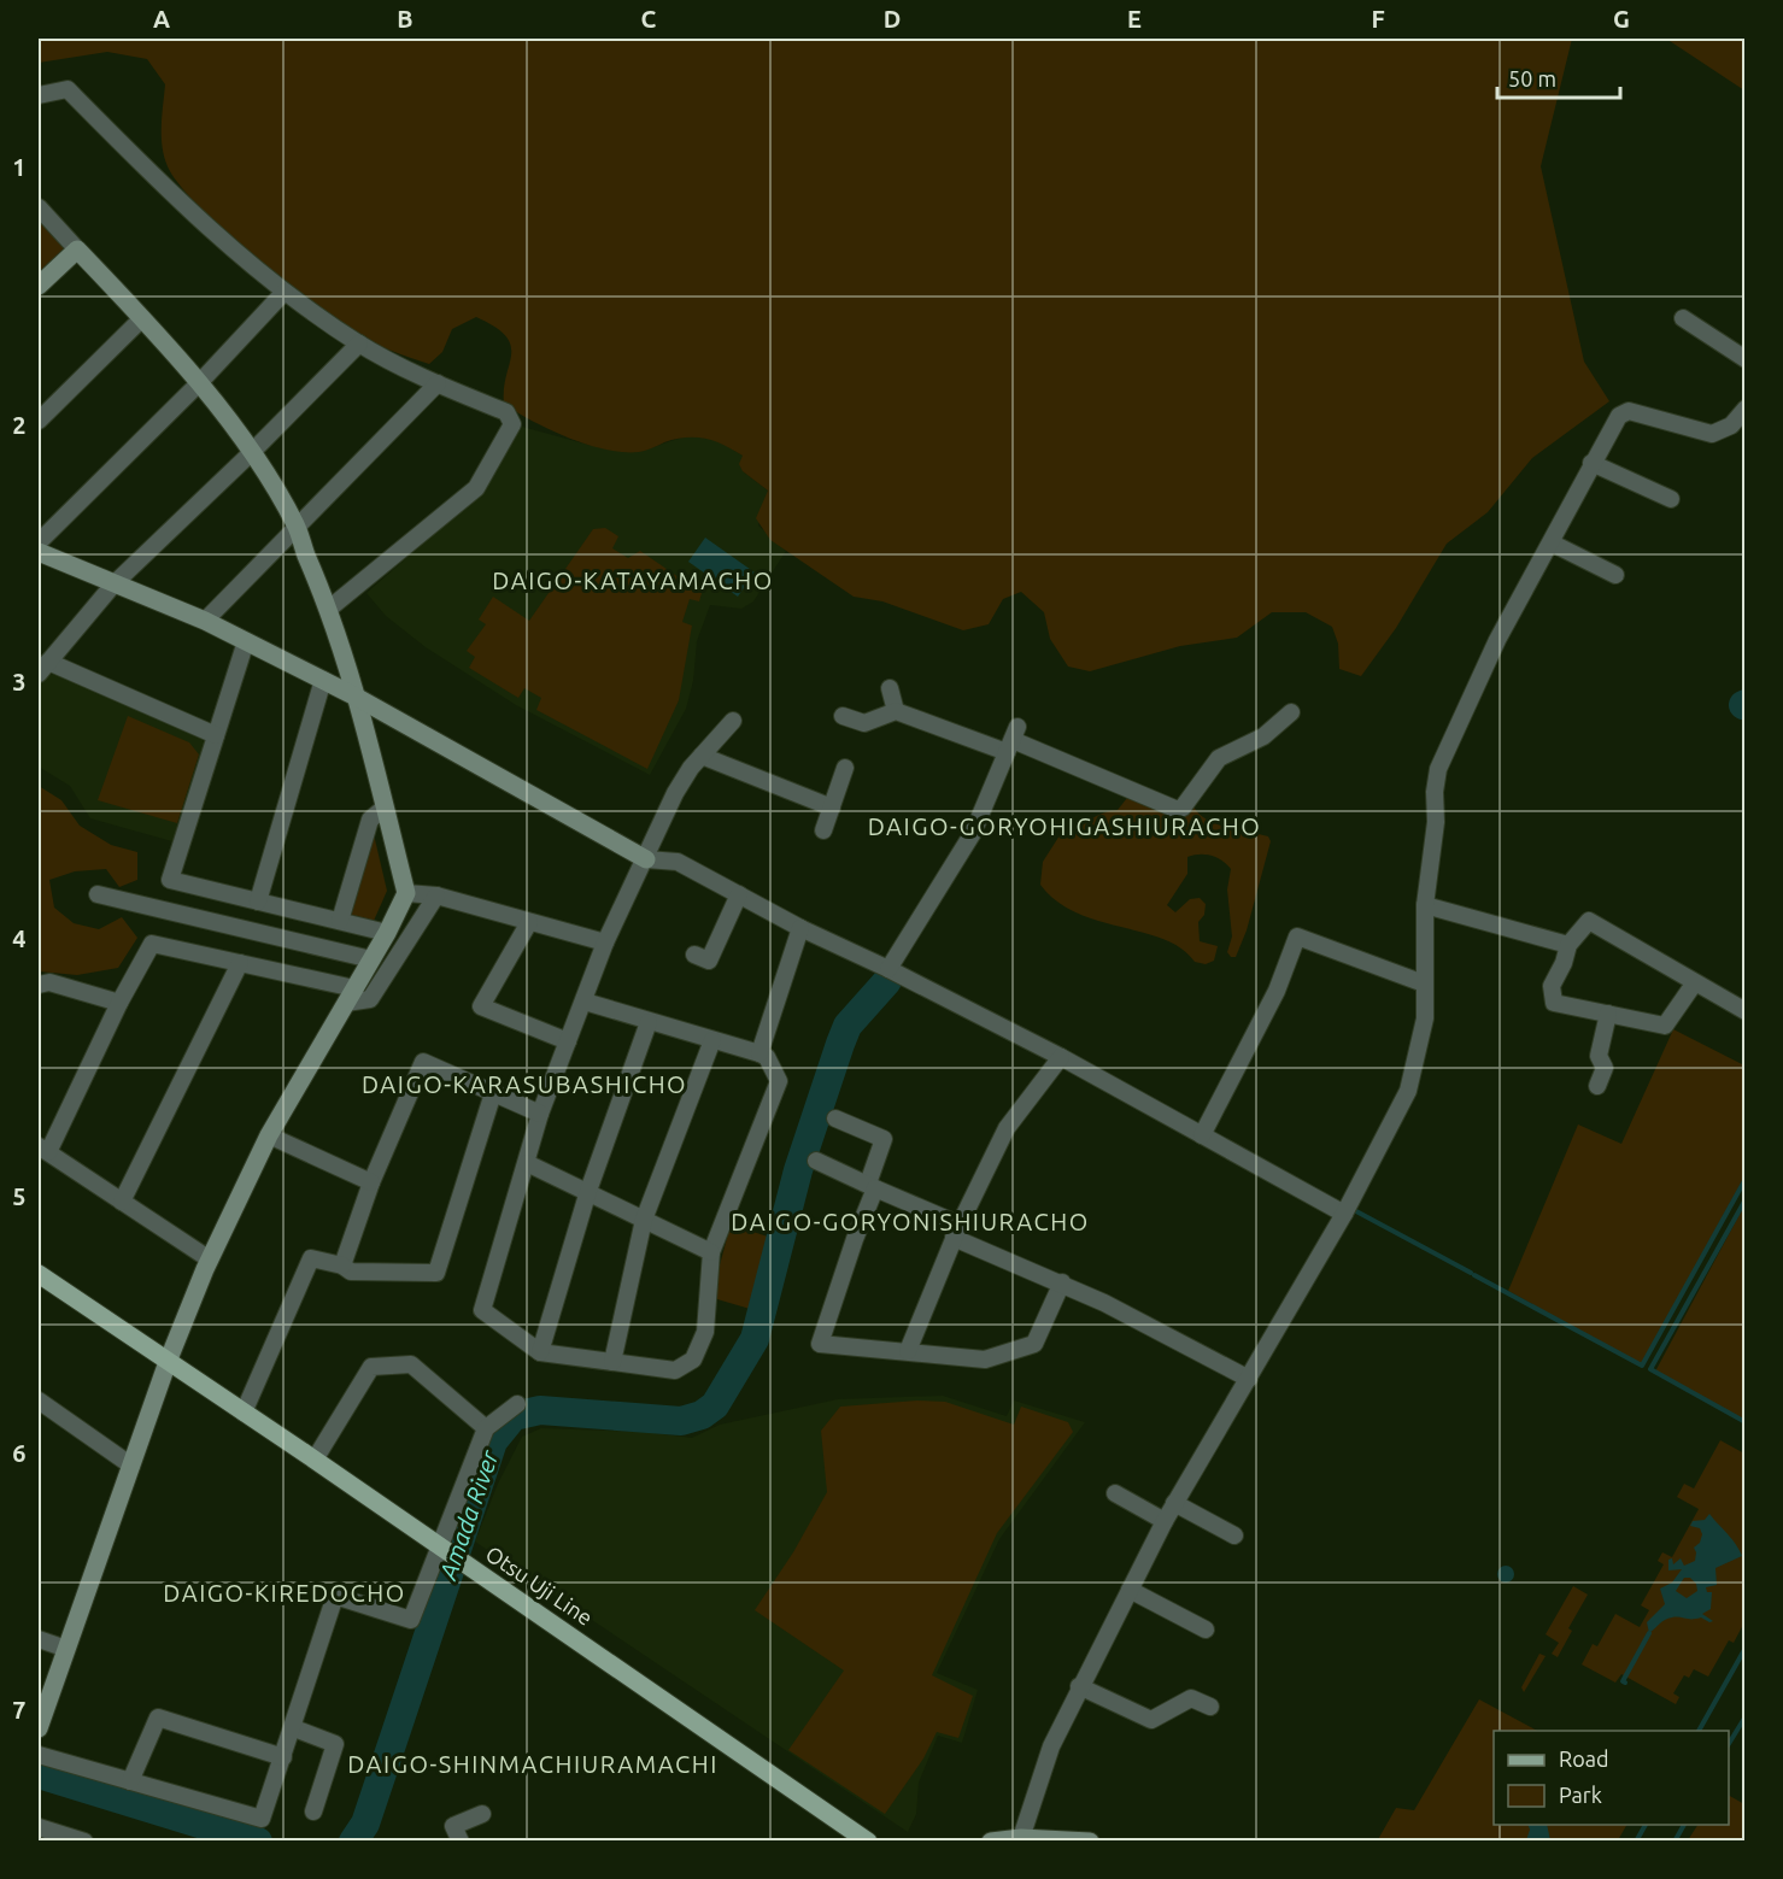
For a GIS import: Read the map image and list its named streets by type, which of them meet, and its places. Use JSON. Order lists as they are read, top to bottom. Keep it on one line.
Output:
{"streets":{"main road":["Otsu Uji Line"]},"districts":["DAIGO-KATAYAMACHO","DAIGO-GORYOHIGASHIURACHO","DAIGO-KARASUBASHICHO","DAIGO-GORYONISHIURACHO","DAIGO-KIREDOCHO","DAIGO-SHINMACHIURAMACHI"],"water":["Amada River"],"legend":["Road","Park"],"scale_bar":"50 m","grid":{"columns":["A","B","C","D","E","F","G"],"rows":["1","2","3","4","5","6","7"]}}
